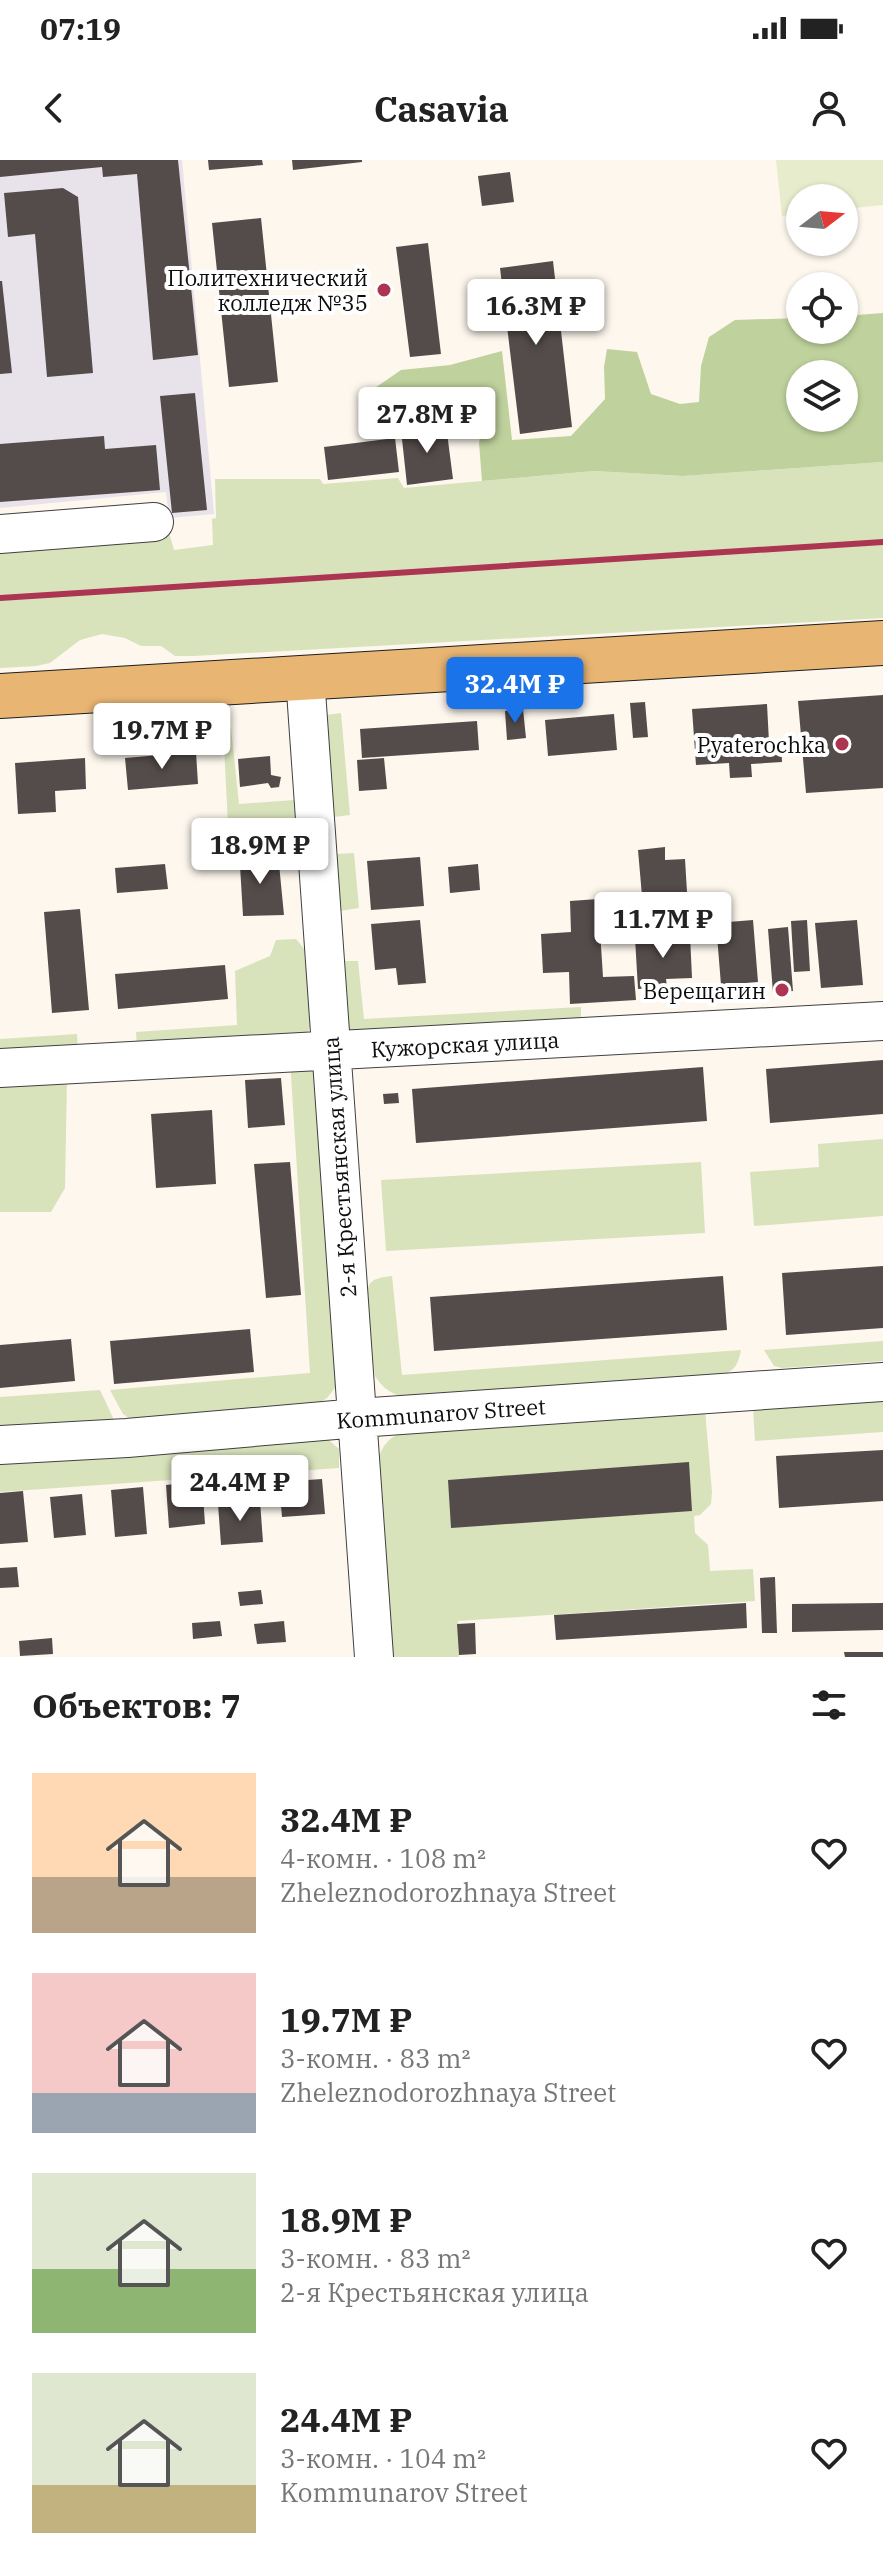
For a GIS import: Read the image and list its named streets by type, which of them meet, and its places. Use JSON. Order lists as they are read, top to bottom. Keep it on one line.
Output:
{"streets":{"street":["Кужорская улица","2-я Крестьянская улица","Kommunarov Street"]},"crossings":[["Кужорская улица","2-я Крестьянская улица"],["2-я Крестьянская улица","Kommunarov Street"]],"places":["Политехнический колледж №35","Pyaterochka","Верещагин"],"north":"right","page":{"status":"07:19","header":"Casavia","price":["16.3M ₽","27.8M ₽","32.4M ₽","19.7M ₽","18.9M ₽","11.7M ₽","24.4M ₽"],"heading":"Объектов: 7","list":[{"name":"32.4M ₽","note":"4-комн. · 108 m² · Zheleznodorozhnaya Street"},{"name":"19.7M ₽","note":"3-комн. · 83 m² · Zheleznodorozhnaya Street"},{"name":"18.9M ₽","note":"3-комн. · 83 m² · 2-я Крестьянская улица"},{"name":"24.4M ₽","note":"3-комн. · 104 m² · Kommunarov Street"}]}}
